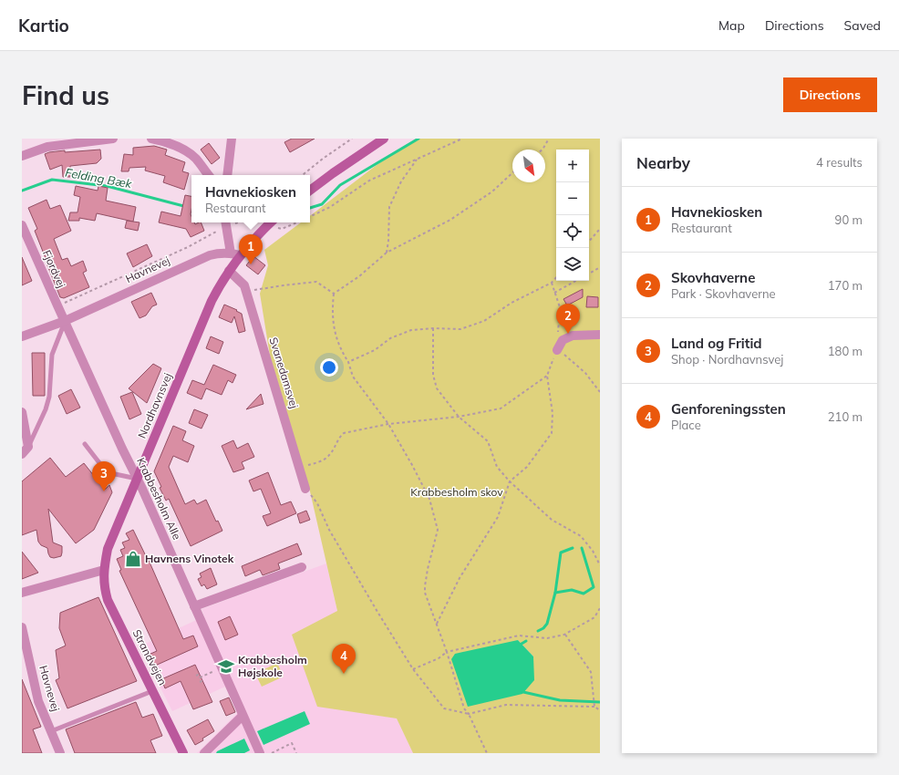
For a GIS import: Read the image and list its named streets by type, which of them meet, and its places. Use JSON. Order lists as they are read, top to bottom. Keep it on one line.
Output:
{"streets":{"street":["Fjordvej","Havnevej","Svanedamsvej","Nordhavnsvej","Krabbesholm Alle","Strandvejen"]},"crossings":[["Fjordvej","Havnevej"],["Fjordvej","Krabbesholm Alle"],["Havnevej","Nordhavnsvej"],["Havnevej","Krabbesholm Alle"],["Svanedamsvej","Nordhavnsvej"],["Nordhavnsvej","Krabbesholm Alle"],["Nordhavnsvej","Strandvejen"]],"water":["Felding Bæk"],"parks":["Krabbesholm skov"],"places":{"shop":["Havnens Vinotek"],"school or university":["Krabbesholm Højskole"]},"north":"bottom right","page":{"header":"Kartio","nav":["Map","Directions","Saved"],"buttons":"Directions","title":"Find us","heading":["Nearby","4 results"],"map_buttons":["+","−"],"popup":["Havnekiosken","Restaurant"],"list":[{"mark":"1","name":"Havnekiosken","note":"Restaurant","value":"90 m"},{"mark":"2","name":"Skovhaverne","note":"Park · Skovhaverne","value":"170 m"},{"mark":"3","name":"Land og Fritid","note":"Shop · Nordhavnsvej","value":"180 m"},{"mark":"4","name":"Genforeningssten","note":"Place","value":"210 m"}],"pins":["1","2","3","4"]}}
